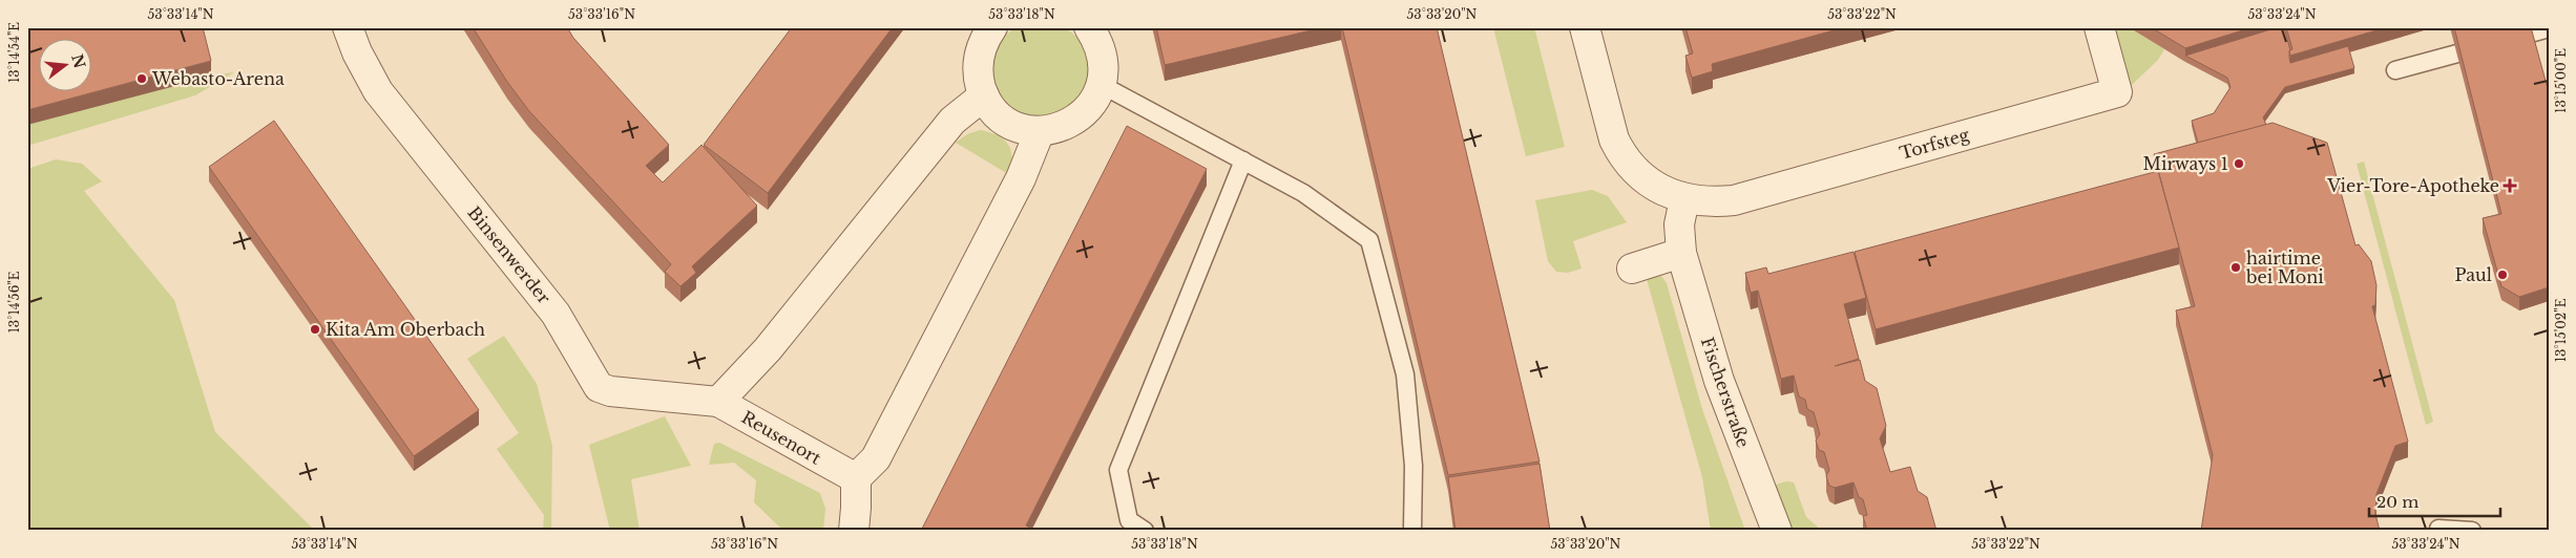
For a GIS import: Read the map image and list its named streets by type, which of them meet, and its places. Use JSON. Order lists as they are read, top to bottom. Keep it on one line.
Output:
{"streets":{"street":["Torfsteg","Binsenwerder","Fischerstraße","Reusenort"]},"crossings":[["Torfsteg","Fischerstraße"],["Binsenwerder","Reusenort"]],"places":{"other":["Webasto-Arena","Mirways 1","hairtime bei Moni","Paul","Kita Am Oberbach"],"health":["Vier-Tore-Apotheke"]},"scale_bar":"20 m","north":"right","coordinates":["53°33'14\"N","53°33'16\"N","53°33'18\"N","53°33'20\"N","53°33'22\"N","53°33'24\"N","13°14'54\"E","13°15'00\"E","13°14'56\"E","13°15'02\"E"]}
